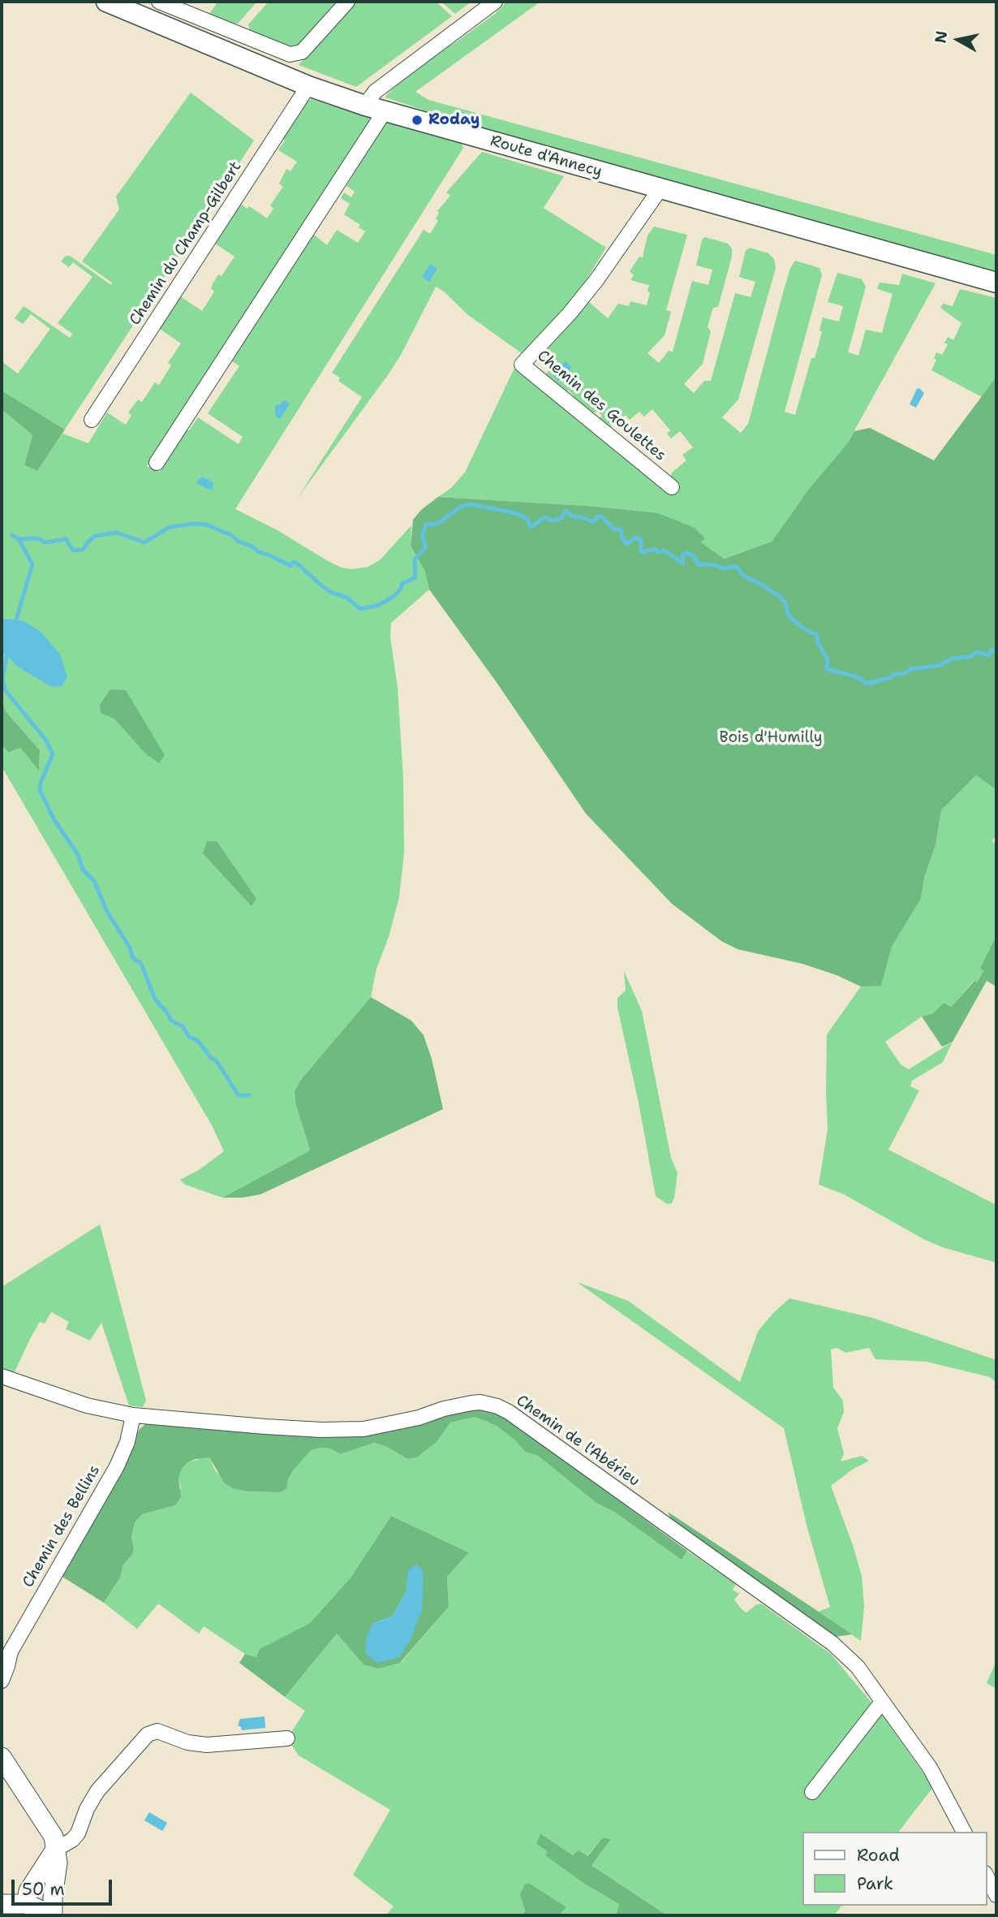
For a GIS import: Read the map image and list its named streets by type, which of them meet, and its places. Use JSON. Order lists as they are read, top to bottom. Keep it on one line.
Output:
{"streets":{"main road":["Route d'Annecy"],"street":["Chemin du Champ-Gilbert","Chemin des Goulettes","Chemin de l'Abérieu","Chemin des Bellins"]},"crossings":[["Route d'Annecy","Chemin du Champ-Gilbert"],["Route d'Annecy","Chemin des Goulettes"],["Chemin de l'Abérieu","Chemin des Bellins"]],"parks":["Bois d'Humilly"],"places":["Roday"],"legend":["Road","Park"],"scale_bar":"50 m","north":"left"}
